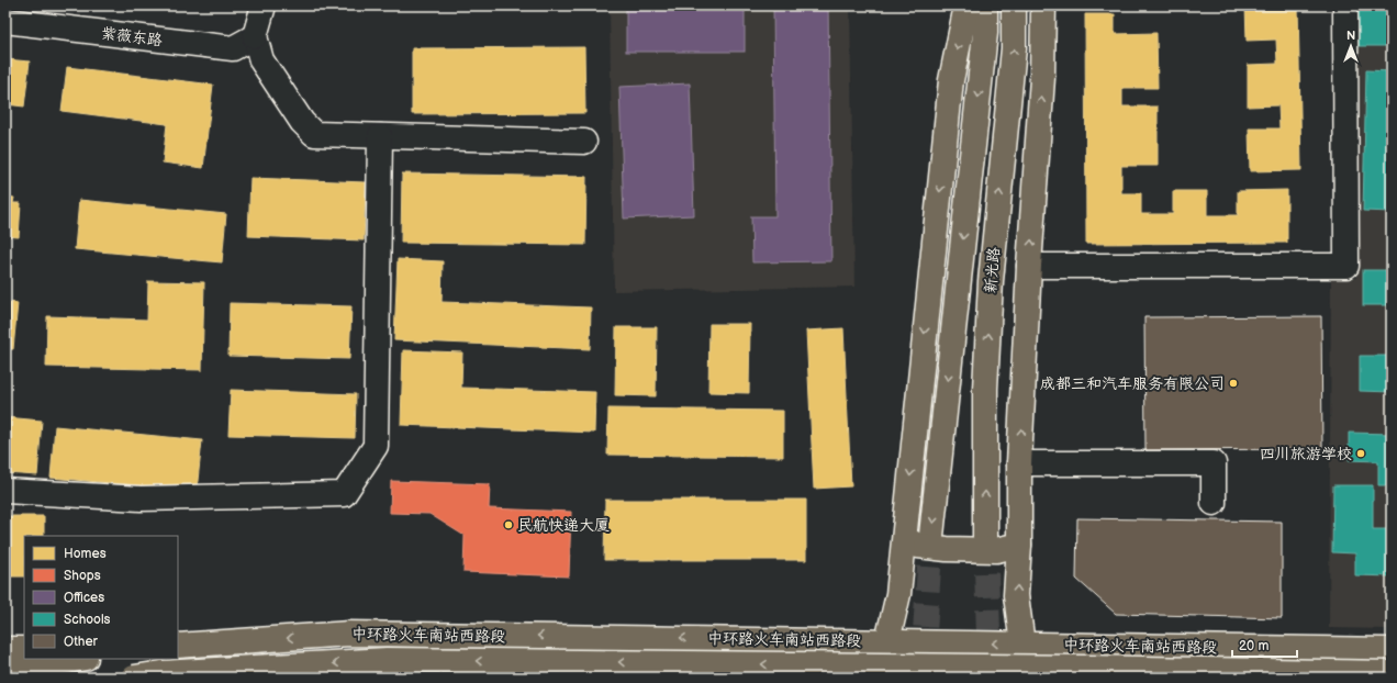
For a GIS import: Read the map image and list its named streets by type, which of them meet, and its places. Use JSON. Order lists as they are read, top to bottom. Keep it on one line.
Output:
{"streets":{"main road":["新光路","中环路火车南站西路段"],"street":["紫薇东路"]},"places":["成都三和汽车服务有限公司","四川旅游学校","民航快递大厦"],"legend":["Homes","Shops","Offices","Schools","Other"],"scale_bar":"20 m","north":"top"}
